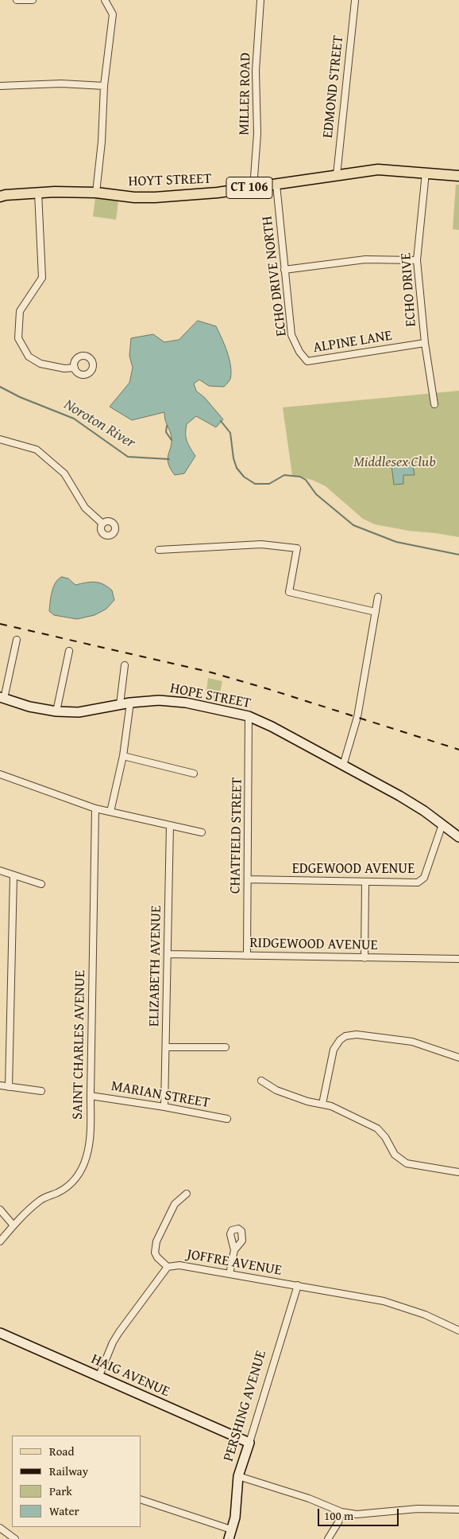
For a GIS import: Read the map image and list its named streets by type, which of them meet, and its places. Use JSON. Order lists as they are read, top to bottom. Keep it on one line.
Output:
{"streets":{"main road":["HOYT STREET","CT 106","HOPE STREET","HAIG AVENUE","PERSHING AVENUE"],"street":["EDMOND STREET","MILLER ROAD","ECHO DRIVE NORTH","ECHO DRIVE","ALPINE LANE","CHATFIELD STREET","EDGEWOOD AVENUE","RIDGEWOOD AVENUE","ELIZABETH AVENUE","SAINT CHARLES AVENUE","MARIAN STREET","JOFFRE AVENUE"]},"crossings":[["EDMOND STREET","HOYT STREET"],["MILLER ROAD","HOYT STREET"],["HOYT STREET","ECHO DRIVE NORTH"],["HOYT STREET","ECHO DRIVE"],["ECHO DRIVE NORTH","ALPINE LANE"],["ECHO DRIVE","ALPINE LANE"],["HOPE STREET","CHATFIELD STREET"],["HOPE STREET","EDGEWOOD AVENUE"],["CHATFIELD STREET","EDGEWOOD AVENUE"],["CHATFIELD STREET","RIDGEWOOD AVENUE"],["RIDGEWOOD AVENUE","ELIZABETH AVENUE"],["ELIZABETH AVENUE","MARIAN STREET"],["SAINT CHARLES AVENUE","MARIAN STREET"],["JOFFRE AVENUE","HAIG AVENUE"],["JOFFRE AVENUE","PERSHING AVENUE"],["HAIG AVENUE","PERSHING AVENUE"]],"water":["Noroton River"],"parks":["Middlesex Club"],"legend":["Road","Railway","Park","Water"],"scale_bar":"100 m"}
